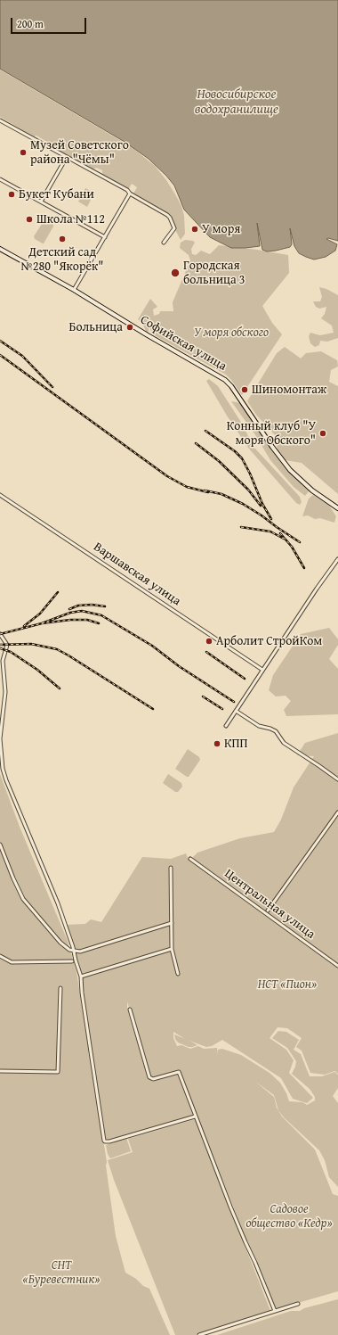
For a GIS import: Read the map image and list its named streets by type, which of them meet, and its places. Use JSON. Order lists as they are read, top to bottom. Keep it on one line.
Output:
{"streets":{"main road":["Софийская улица"],"street":["Варшавская улица","Центральная улица"]},"water":["Новосибирское водохранилище"],"parks":["У моря обского","НСТ «Пион»","Садовое общество «Кедр»","СНТ «Буревестник»"],"places":["Музей Советского района \"Чёмы\"","Букет Кубани","Школа №112","У моря","Детский сад №280 \"Якорёк\"","Городская больница 3","Больница","Шиномонтаж","Конный клуб \"У моря Обского\"","Арболит СтройКом","КПП"],"scale_bar":"200 m"}
